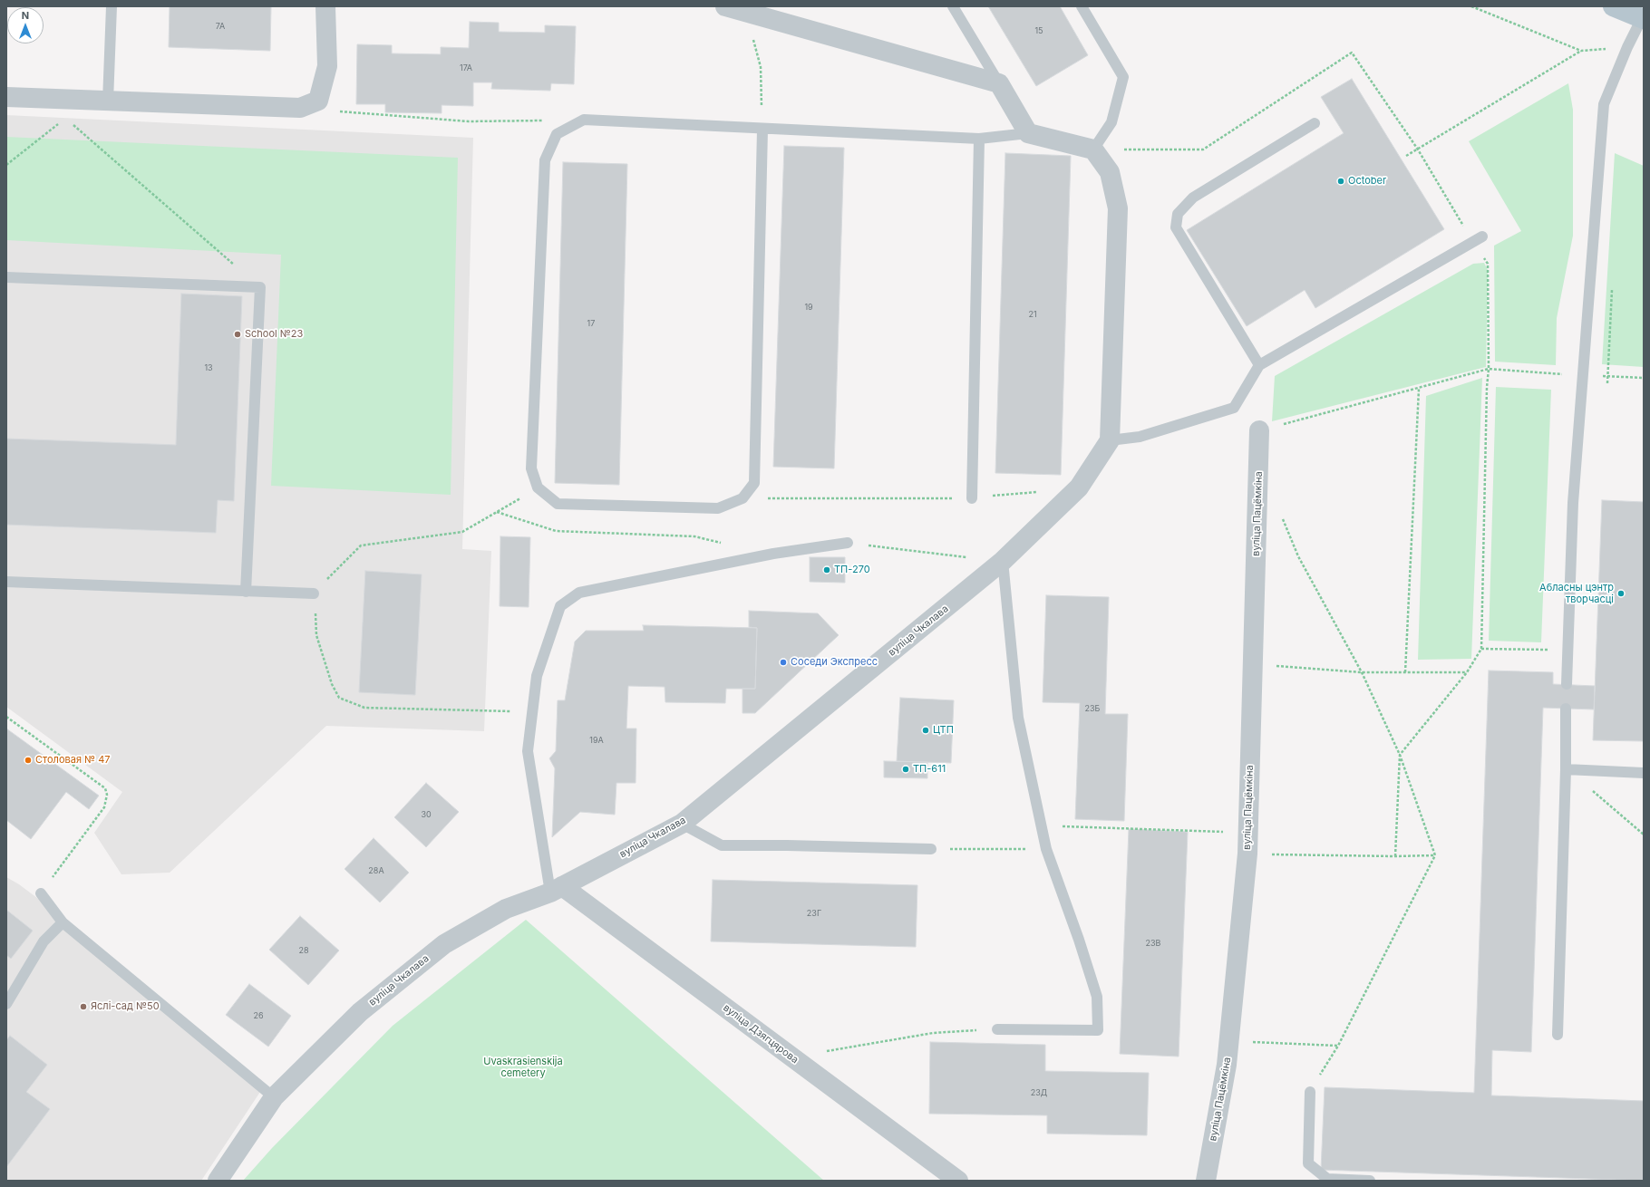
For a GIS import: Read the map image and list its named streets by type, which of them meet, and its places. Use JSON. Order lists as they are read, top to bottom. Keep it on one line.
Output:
{"streets":{"street":["вуліца Пацёмкіна","вуліца Чкалава","вуліца Дзягцярова"]},"crossings":[["вуліца Чкалава","вуліца Дзягцярова"]],"parks":["Uvaskrasienskija cemetery"],"places":["October","School №23","ТП-270","Абласны цэнтр творчасці","Соседи Экспресс","ЦТП","Столовая № 47","ТП-611","Яслі-сад №50"],"house_numbers":["7А","15","17А","19","21","17","13","23Б","19А","30","28А","23Г","23В","28","26","23Д"],"north":"top"}
